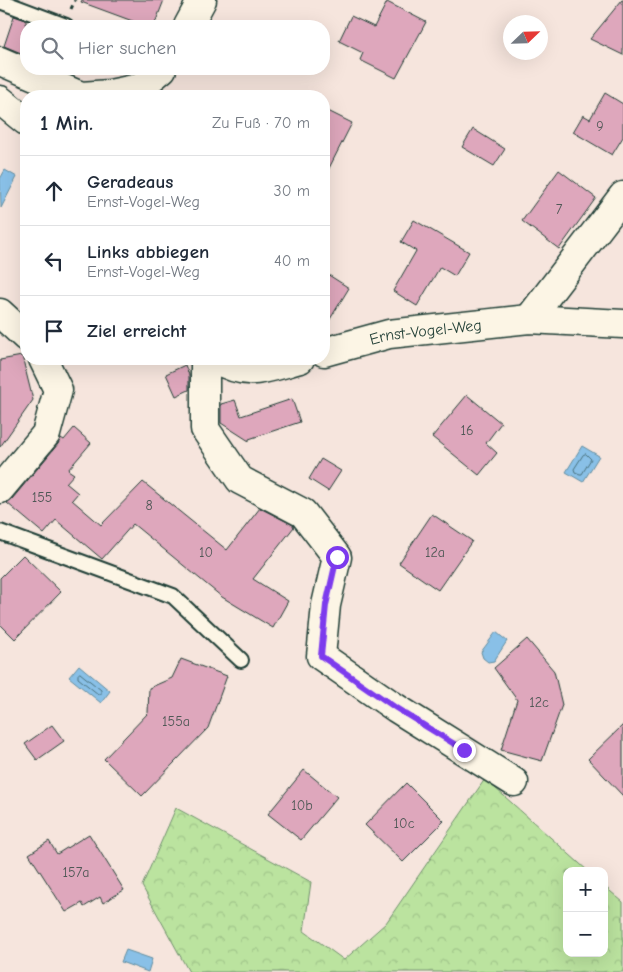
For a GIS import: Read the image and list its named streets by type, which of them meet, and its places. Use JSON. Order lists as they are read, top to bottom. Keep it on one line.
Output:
{"streets":{"street":["Ernst-Vogel-Weg"]},"house_numbers":["9","7","16","155","8","10","12a","12c","155a","10b","10c","157a"],"north":"top right","page":{"search":"Hier suchen","heading":["1 Min.","Zu Fuß · 70 m"],"list":[["Geradeaus","Ernst-Vogel-Weg","30 m"],["Links abbiegen","Ernst-Vogel-Weg","40 m"],"Ziel erreicht"],"map_buttons":["+","−"]}}
